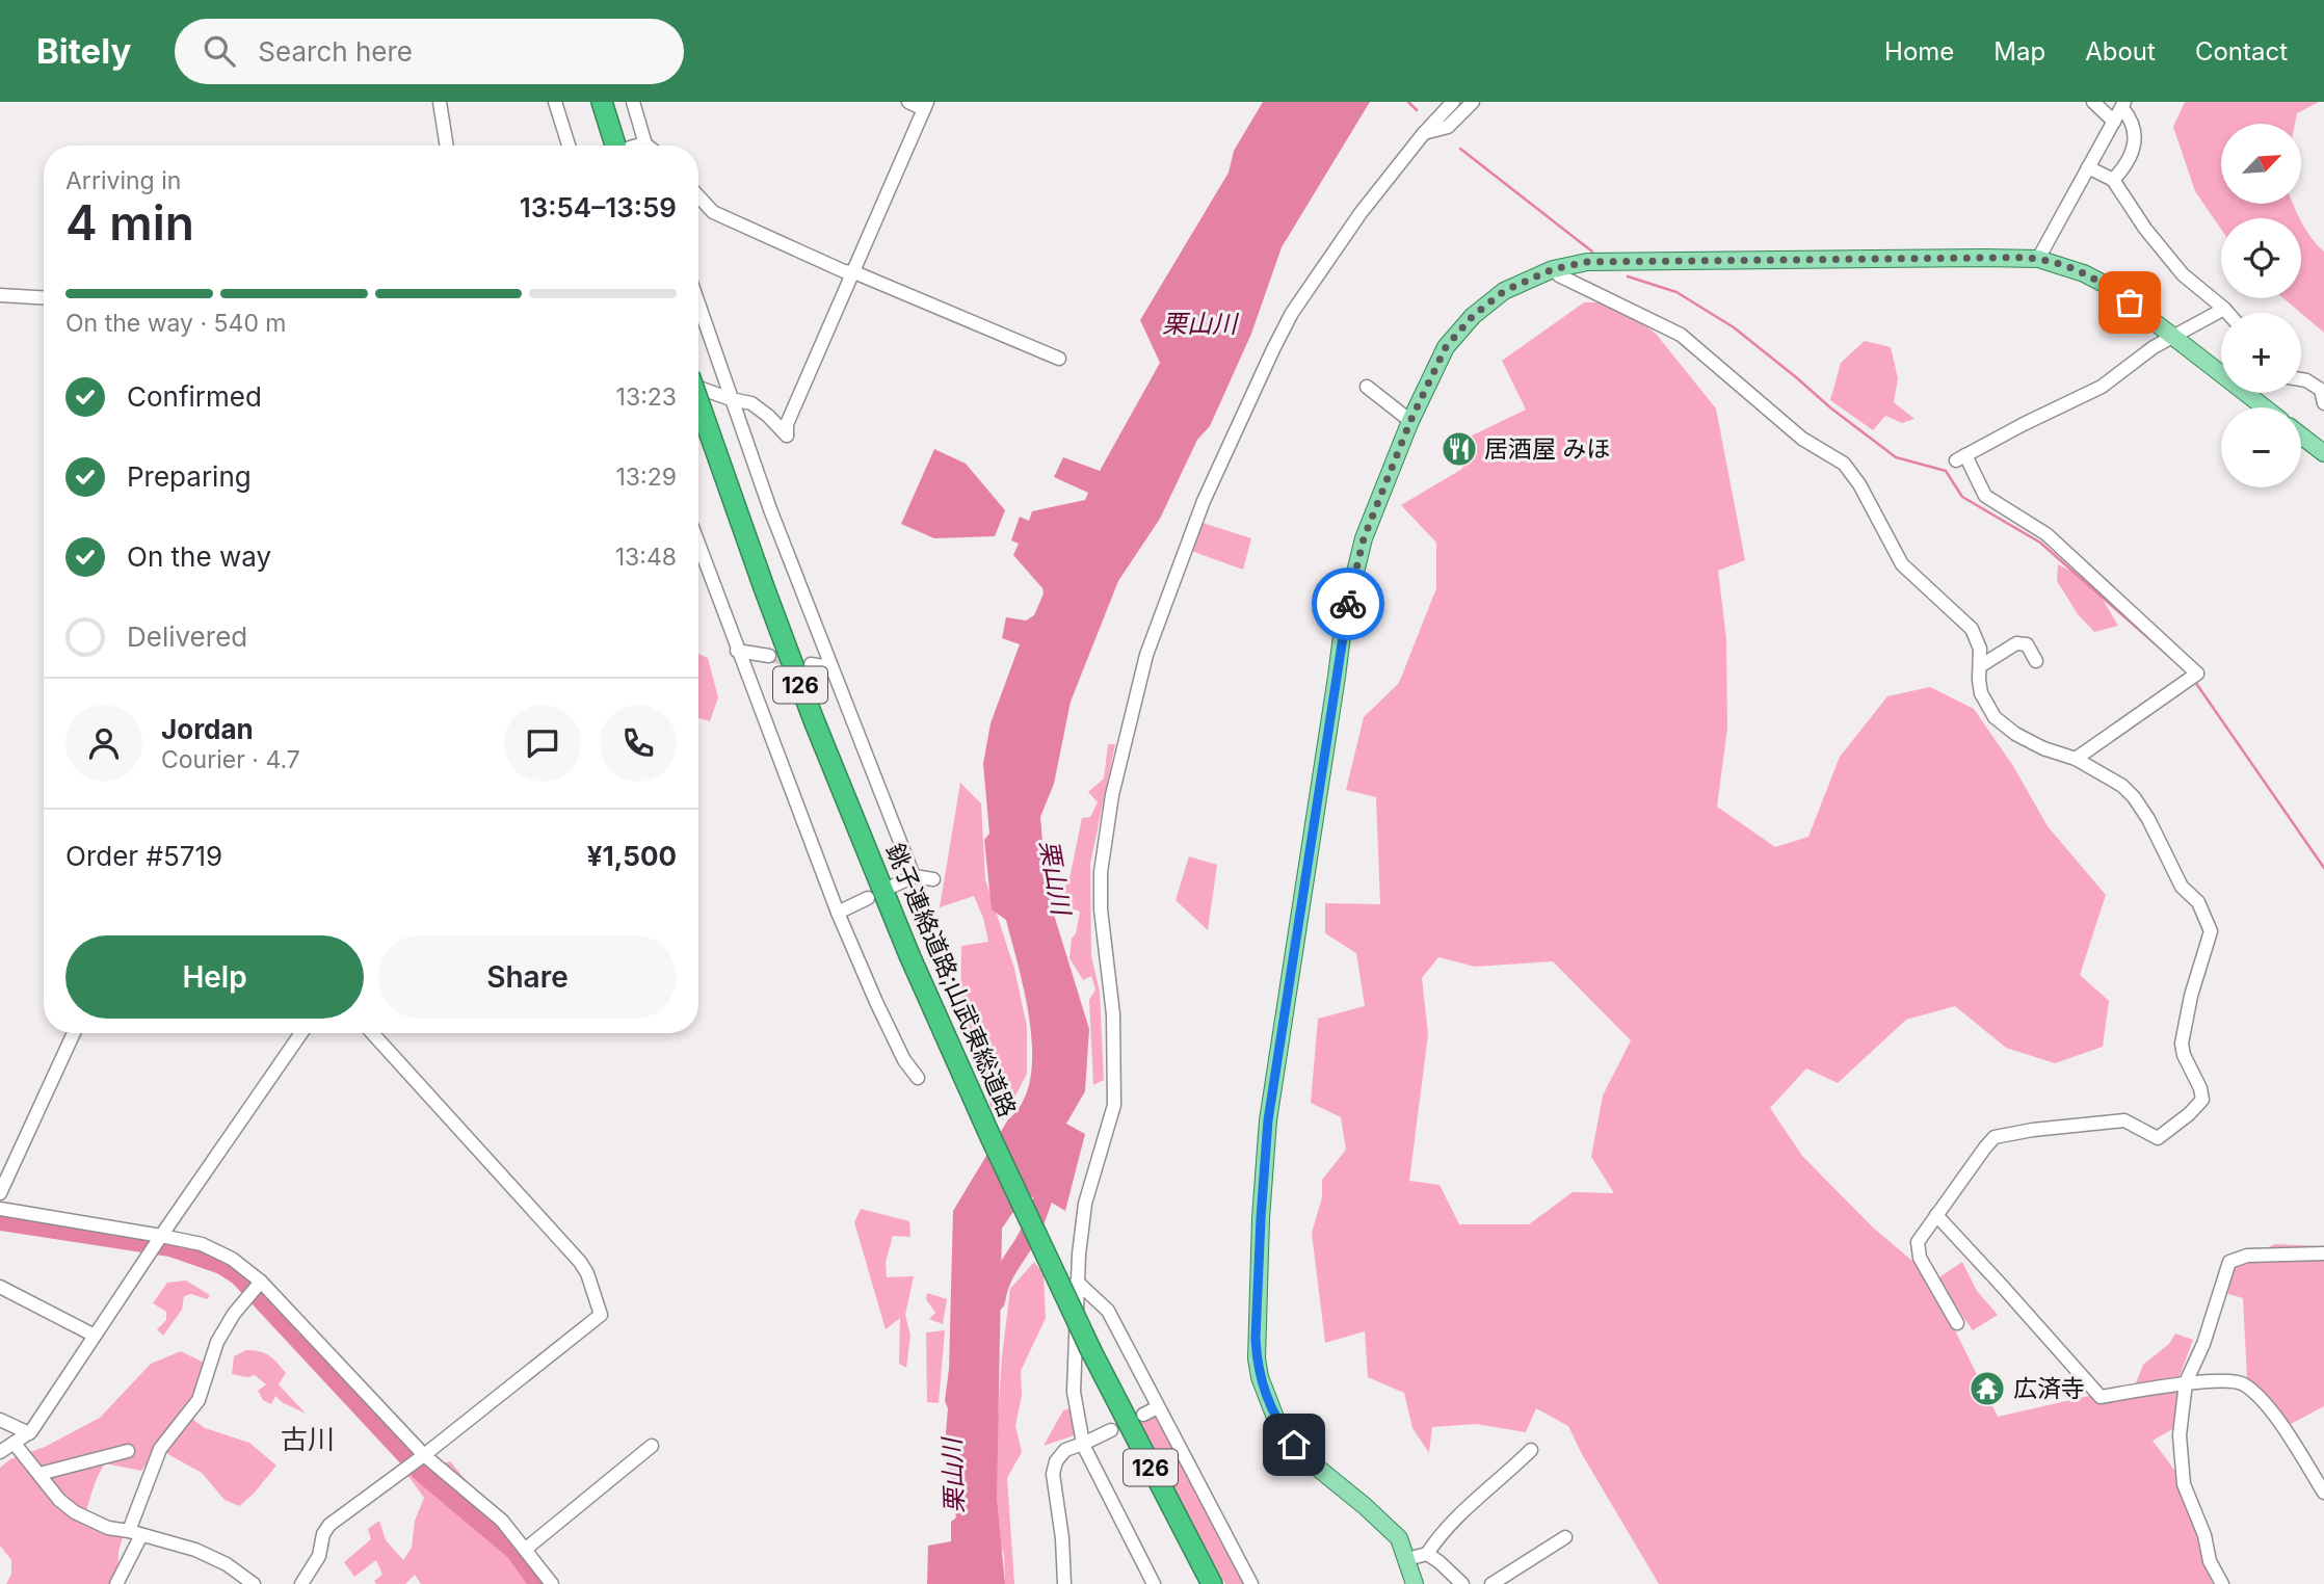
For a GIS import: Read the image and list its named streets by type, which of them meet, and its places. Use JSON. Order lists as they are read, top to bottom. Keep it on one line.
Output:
{"streets":{"highway":["126","銚子連絡道路;山武東総道路"]},"districts":["古川"],"water":["栗山川"],"places":{"restaurant":["居酒屋 みほ"],"temple":["広済寺"]},"north":"top right","page":{"header":"Bitely","search":"Search here","nav":["Home","Map","About","Contact"],"map_buttons":["+","−"],"heading":["4 min","Arriving in","13:54–13:59"],"panel":["Jordan","Courier · 4.7","Order #5719","¥1,500"],"bar":"On the way · 540 m","list":[["Confirmed","13:23"],["Preparing","13:29"],["On the way","13:48"],"Delivered"],"buttons":["Help","Share"]}}
